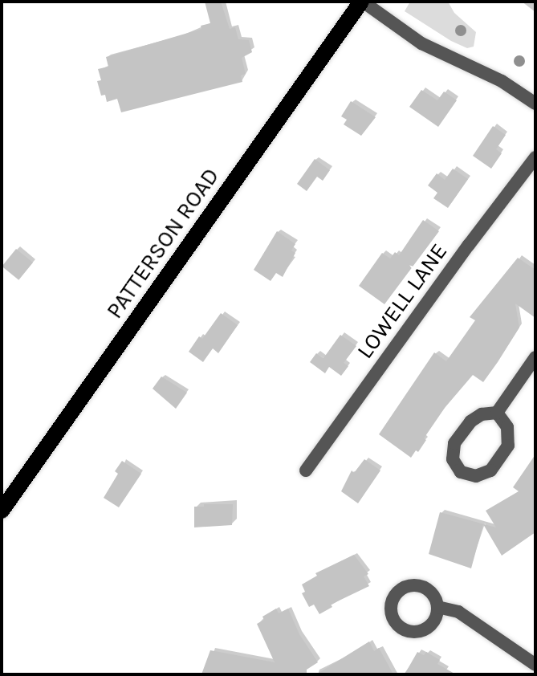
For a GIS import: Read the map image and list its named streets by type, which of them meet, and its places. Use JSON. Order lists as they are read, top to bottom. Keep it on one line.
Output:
{"streets":{"main road":["PATTERSON ROAD"],"street":["LOWELL LANE"]}}
